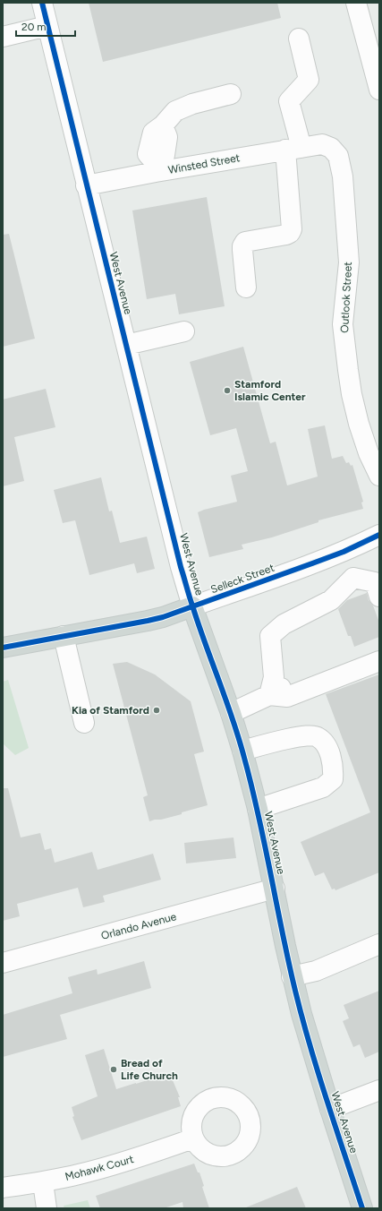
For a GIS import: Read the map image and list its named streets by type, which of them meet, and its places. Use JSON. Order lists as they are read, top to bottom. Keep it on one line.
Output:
{"streets":{"main road":["West Avenue","Selleck Street"],"street":["Winsted Street","Outlook Street","Orlando Avenue","Mohawk Court"]},"crossings":[["Winsted Street","West Avenue"],["Winsted Street","Outlook Street"],["West Avenue","Selleck Street"],["West Avenue","Orlando Avenue"]],"places":["Stamford Islamic Center","Kia of Stamford","Bread of Life Church"],"scale_bar":"20 m"}
